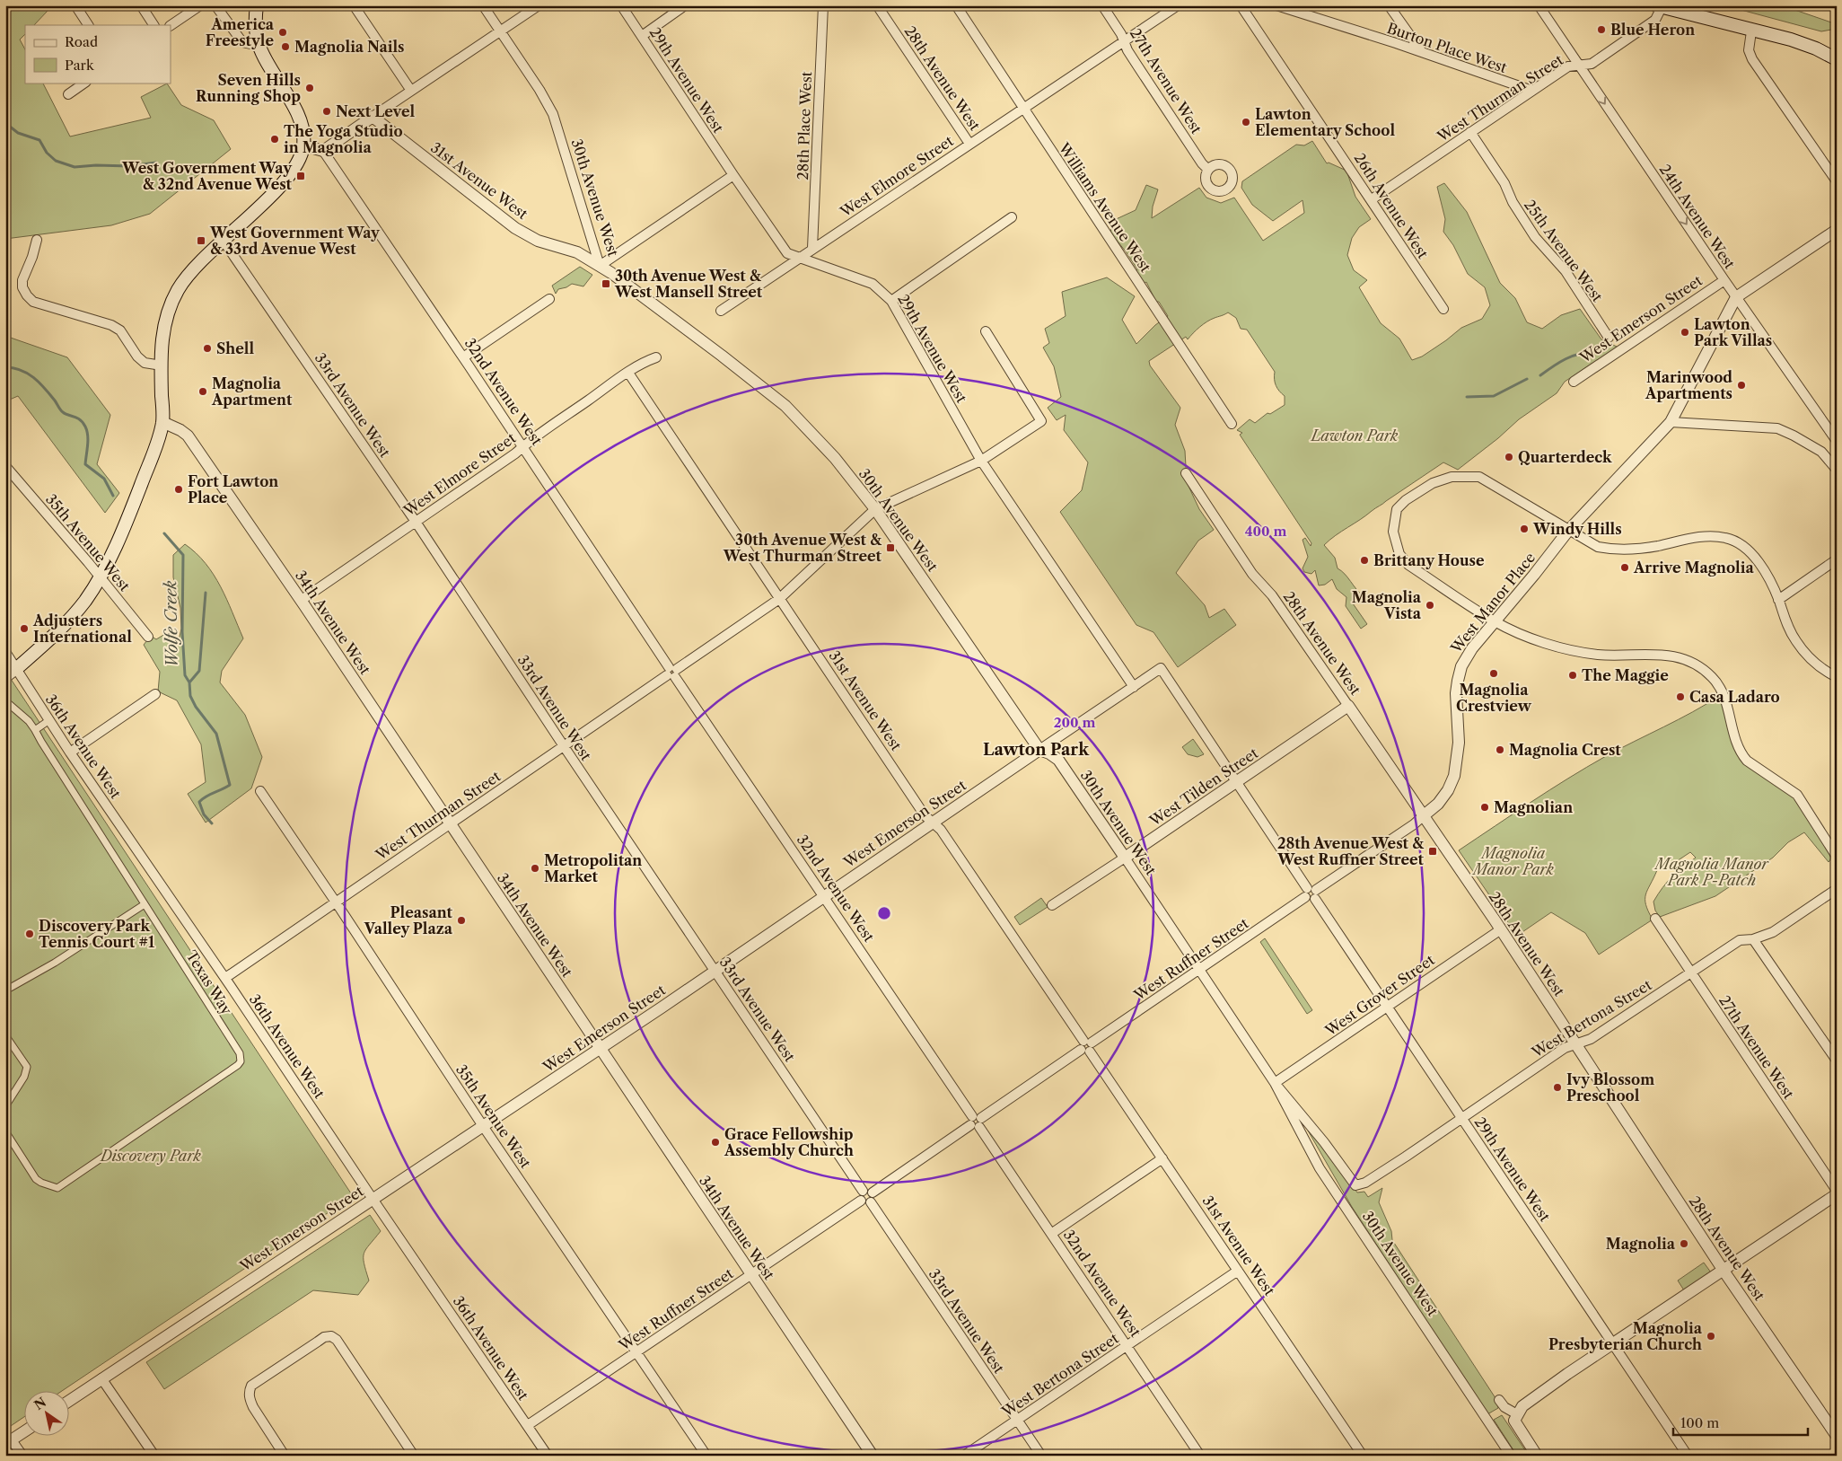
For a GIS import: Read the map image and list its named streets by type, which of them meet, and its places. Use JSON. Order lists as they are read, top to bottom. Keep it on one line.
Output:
{"streets":{"street":["Burton Place West","28th Avenue West","29th Avenue West","27th Avenue West","West Thurman Street","28th Place West","West Elmore Street","31st Avenue West","30th Avenue West","26th Avenue West","Williams Avenue West","24th Avenue West","25th Avenue West","West Emerson Street","32nd Avenue West","33rd Avenue West","35th Avenue West","West Manor Place","34th Avenue West","36th Avenue West","West Tilden Street","West Ruffner Street","Texas Way","West Grover Street","West Bertona Street"]},"crossings":[["Burton Place West","West Thurman Street"],["28th Avenue West","West Elmore Street"],["28th Avenue West","West Manor Place"],["28th Avenue West","West Tilden Street"],["28th Avenue West","West Ruffner Street"],["28th Avenue West","West Grover Street"],["28th Avenue West","West Bertona Street"],["29th Avenue West","West Thurman Street"],["29th Avenue West","West Elmore Street"],["29th Avenue West","West Emerson Street"],["29th Avenue West","West Tilden Street"],["29th Avenue West","West Ruffner Street"],["29th Avenue West","West Grover Street"],["29th Avenue West","West Bertona Street"],["27th Avenue West","West Elmore Street"],["27th Avenue West","West Bertona Street"],["West Thurman Street","31st Avenue West"],["West Thurman Street","30th Avenue West"],["West Thurman Street","26th Avenue West"],["West Thurman Street","24th Avenue West"],["West Thurman Street","25th Avenue West"],["West Thurman Street","32nd Avenue West"],["West Thurman Street","33rd Avenue West"],["West Thurman Street","35th Avenue West"],["West Thurman Street","34th Avenue West"],["West Thurman Street","36th Avenue West"],["28th Place West","West Elmore Street"],["West Elmore Street","31st Avenue West"],["West Elmore Street","Williams Avenue West"],["West Elmore Street","32nd Avenue West"],["West Elmore Street","33rd Avenue West"],["West Elmore Street","34th Avenue West"],["31st Avenue West","30th Avenue West"],["31st Avenue West","West Emerson Street"],["31st Avenue West","West Ruffner Street"],["31st Avenue West","West Bertona Street"],["30th Avenue West","West Emerson Street"],["30th Avenue West","West Tilden Street"],["30th Avenue West","West Ruffner Street"],["30th Avenue West","West Grover Street"],["30th Avenue West","West Bertona Street"],["24th Avenue West","West Emerson Street"],["24th Avenue West","West Manor Place"],["West Emerson Street","32nd Avenue West"],["West Emerson Street","33rd Avenue West"],["West Emerson Street","35th Avenue West"],["West Emerson Street","34th Avenue West"],["West Emerson Street","36th Avenue West"],["32nd Avenue West","West Ruffner Street"],["32nd Avenue West","West Bertona Street"],["33rd Avenue West","West Ruffner Street"],["33rd Avenue West","West Bertona Street"],["35th Avenue West","West Ruffner Street"],["West Manor Place","West Ruffner Street"],["34th Avenue West","West Ruffner Street"],["36th Avenue West","West Ruffner Street"]],"one_way":["24th Avenue West"],"districts":["Lawton Park"],"water":["Wolfe Creek"],"parks":["Lawton Park","Magnolia Manor Park","Magnolia Manor Park P-Patch","Discovery Park"],"places":{"other":["Blue Heron","America Freestyle","Magnolia Nails","Seven Hills Running Shop","Next Level","Lawton Elementary School","The Yoga Studio in Magnolia","Lawton Park Villas","Shell","Marinwood Apartments","Magnolia Apartment","Quarterdeck","Fort Lawton Place","Windy Hills","Brittany House","Arrive Magnolia","Magnolia Vista","Adjusters International","Magnolia Crestview","The Maggie","Casa Ladaro","Magnolia Crest","Magnolian","Metropolitan Market","Pleasant Valley Plaza","Discovery Park Tennis Court #1","Ivy Blossom Preschool","Grace Fellowship Assembly Church","Magnolia","Magnolia Presbyterian Church"],"transit":["West Government Way & 32nd Avenue West","West Government Way & 33rd Avenue West","30th Avenue West & West Mansell Street","30th Avenue West & West Thurman Street","28th Avenue West & West Ruffner Street"]},"legend":["Road","Park"],"scale_bar":"100 m","north":"top left","rings":["400 m","200 m"]}
